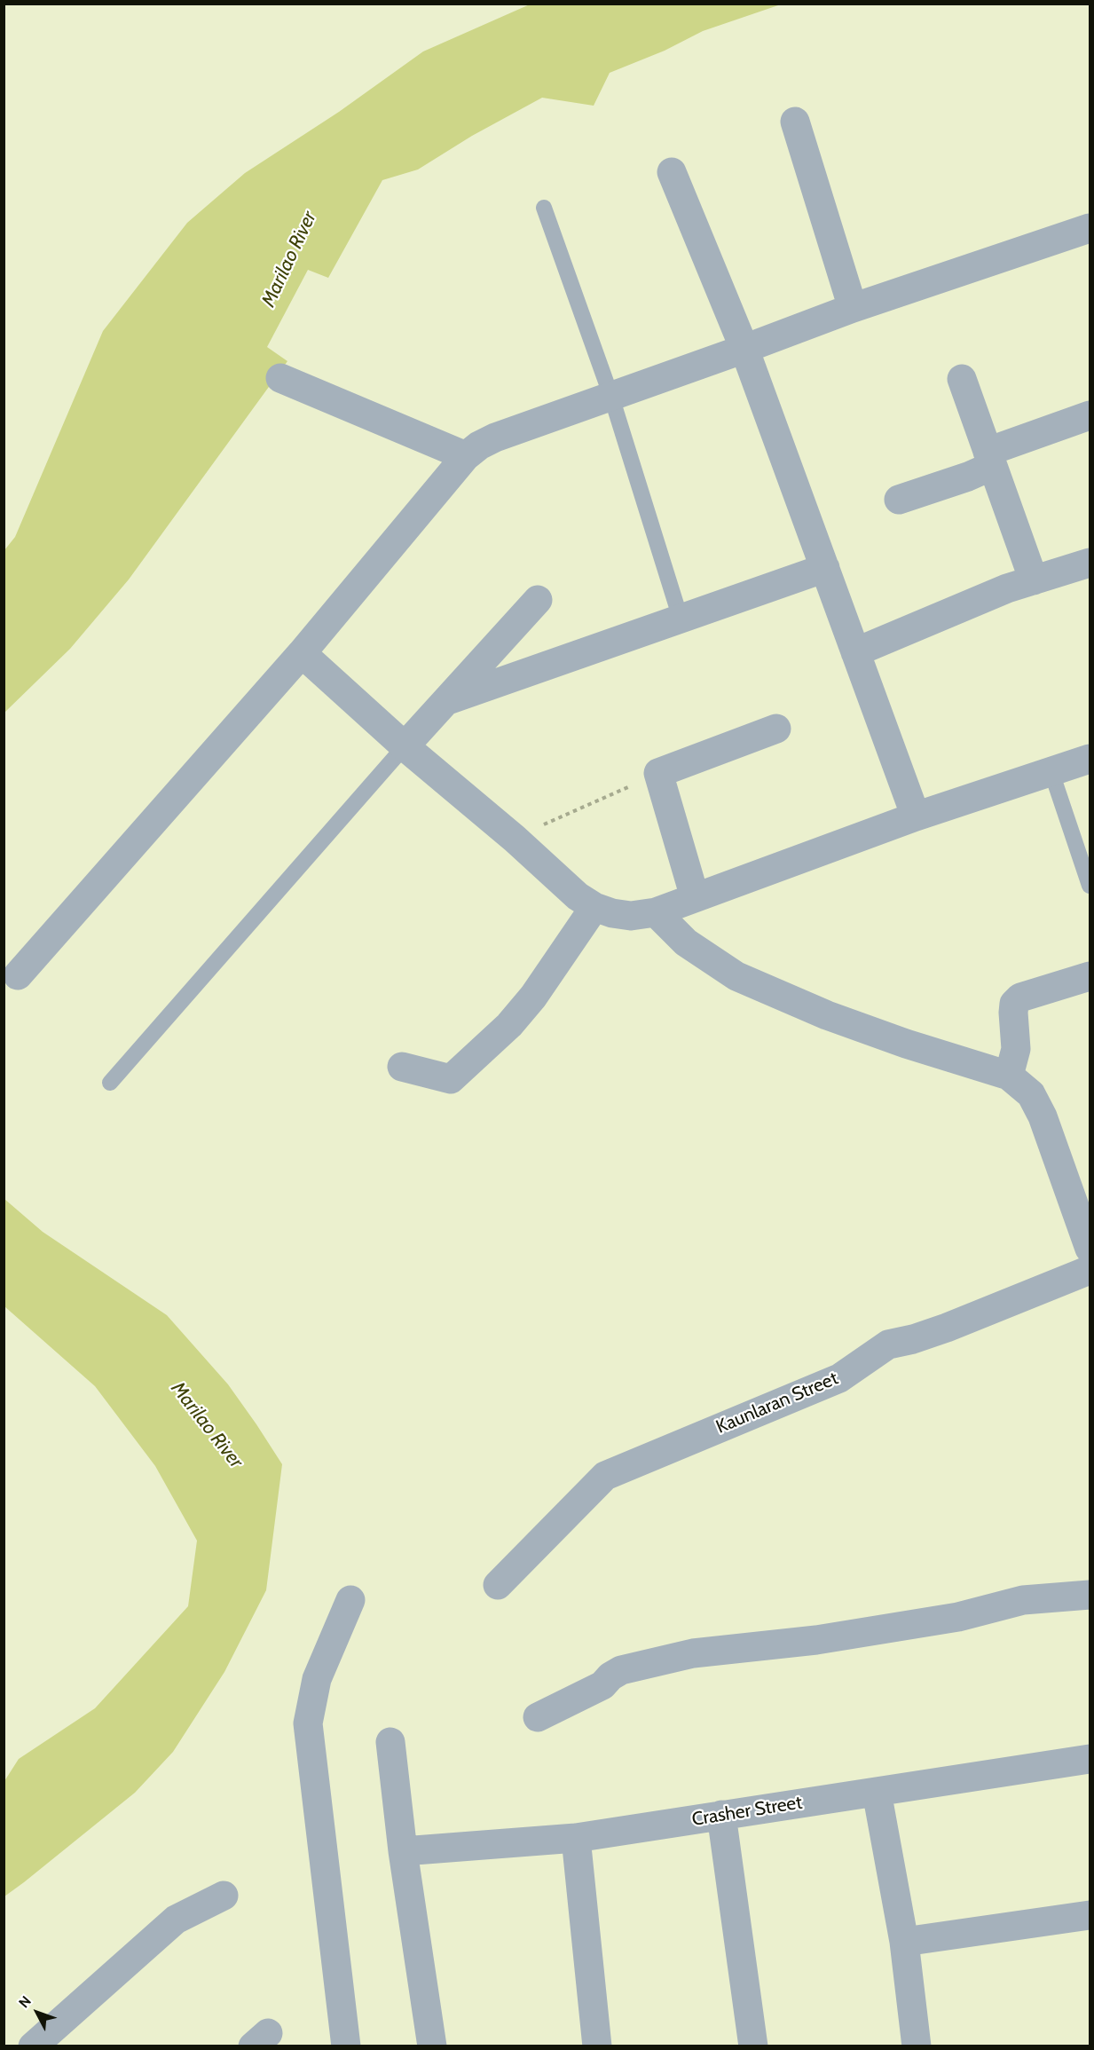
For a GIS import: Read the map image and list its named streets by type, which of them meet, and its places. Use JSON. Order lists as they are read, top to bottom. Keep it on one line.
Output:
{"streets":{"street":["Kaunlaran Street","Crasher Street"]},"water":["Marilao River"],"north":"top left"}
